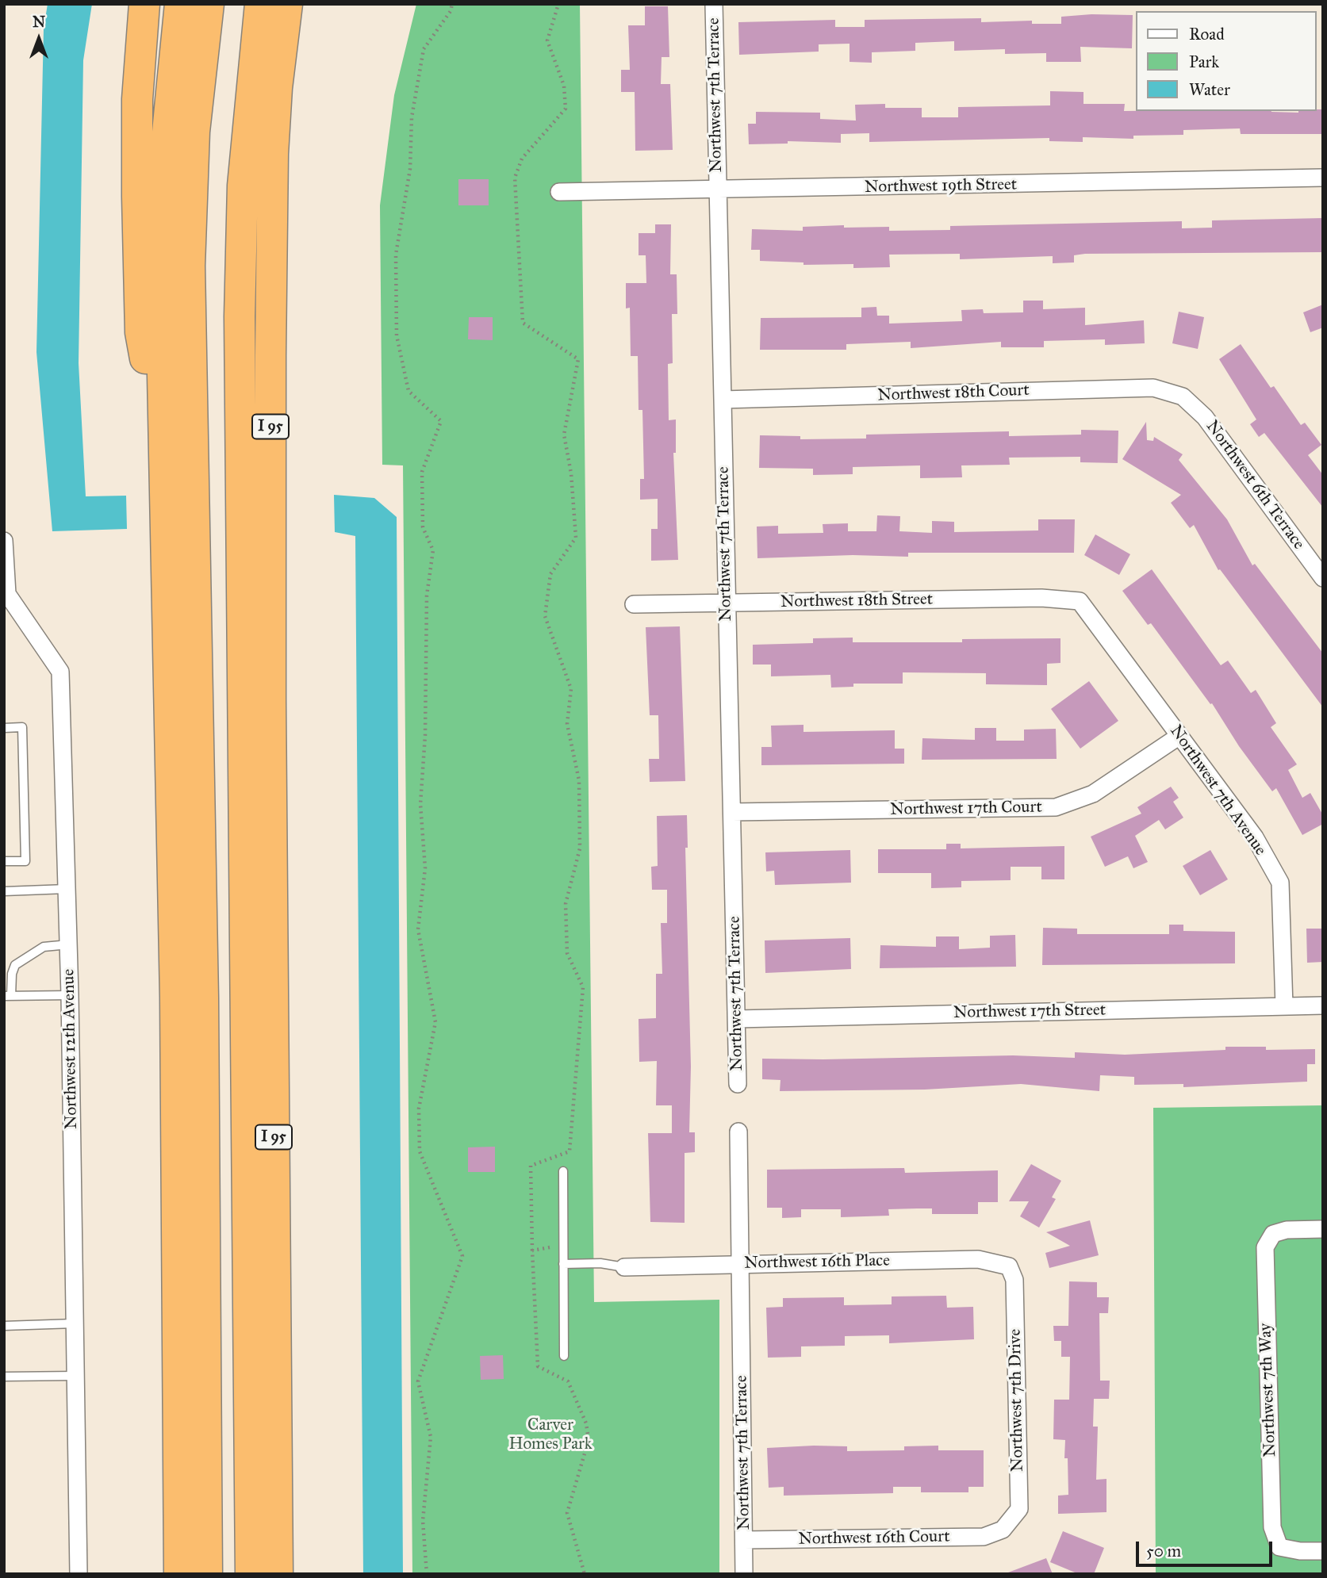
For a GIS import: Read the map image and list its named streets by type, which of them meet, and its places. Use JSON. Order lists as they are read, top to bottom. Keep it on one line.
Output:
{"streets":{"highway":["I 95"],"street":["Northwest 7th Terrace","Northwest 19th Street","Northwest 18th Court","Northwest 6th Terrace","Northwest 18th Street","Northwest 7th Avenue","Northwest 17th Court","Northwest 17th Street","Northwest 12th Avenue","Northwest 16th Place","Northwest 7th Way","Northwest 7th Drive","Northwest 16th Court"]},"crossings":[["Northwest 7th Terrace","Northwest 19th Street"],["Northwest 7th Terrace","Northwest 18th Court"],["Northwest 7th Terrace","Northwest 18th Street"],["Northwest 7th Terrace","Northwest 17th Court"],["Northwest 7th Terrace","Northwest 17th Street"],["Northwest 7th Terrace","Northwest 16th Place"],["Northwest 7th Terrace","Northwest 16th Court"],["Northwest 18th Court","Northwest 6th Terrace"],["Northwest 18th Street","Northwest 7th Avenue"],["Northwest 7th Avenue","Northwest 17th Court"],["Northwest 7th Avenue","Northwest 17th Street"],["Northwest 16th Place","Northwest 7th Drive"],["Northwest 7th Drive","Northwest 16th Court"]],"parks":["Carver Homes Park"],"legend":["Road","Park","Water"],"scale_bar":"50 m","north":"top"}
